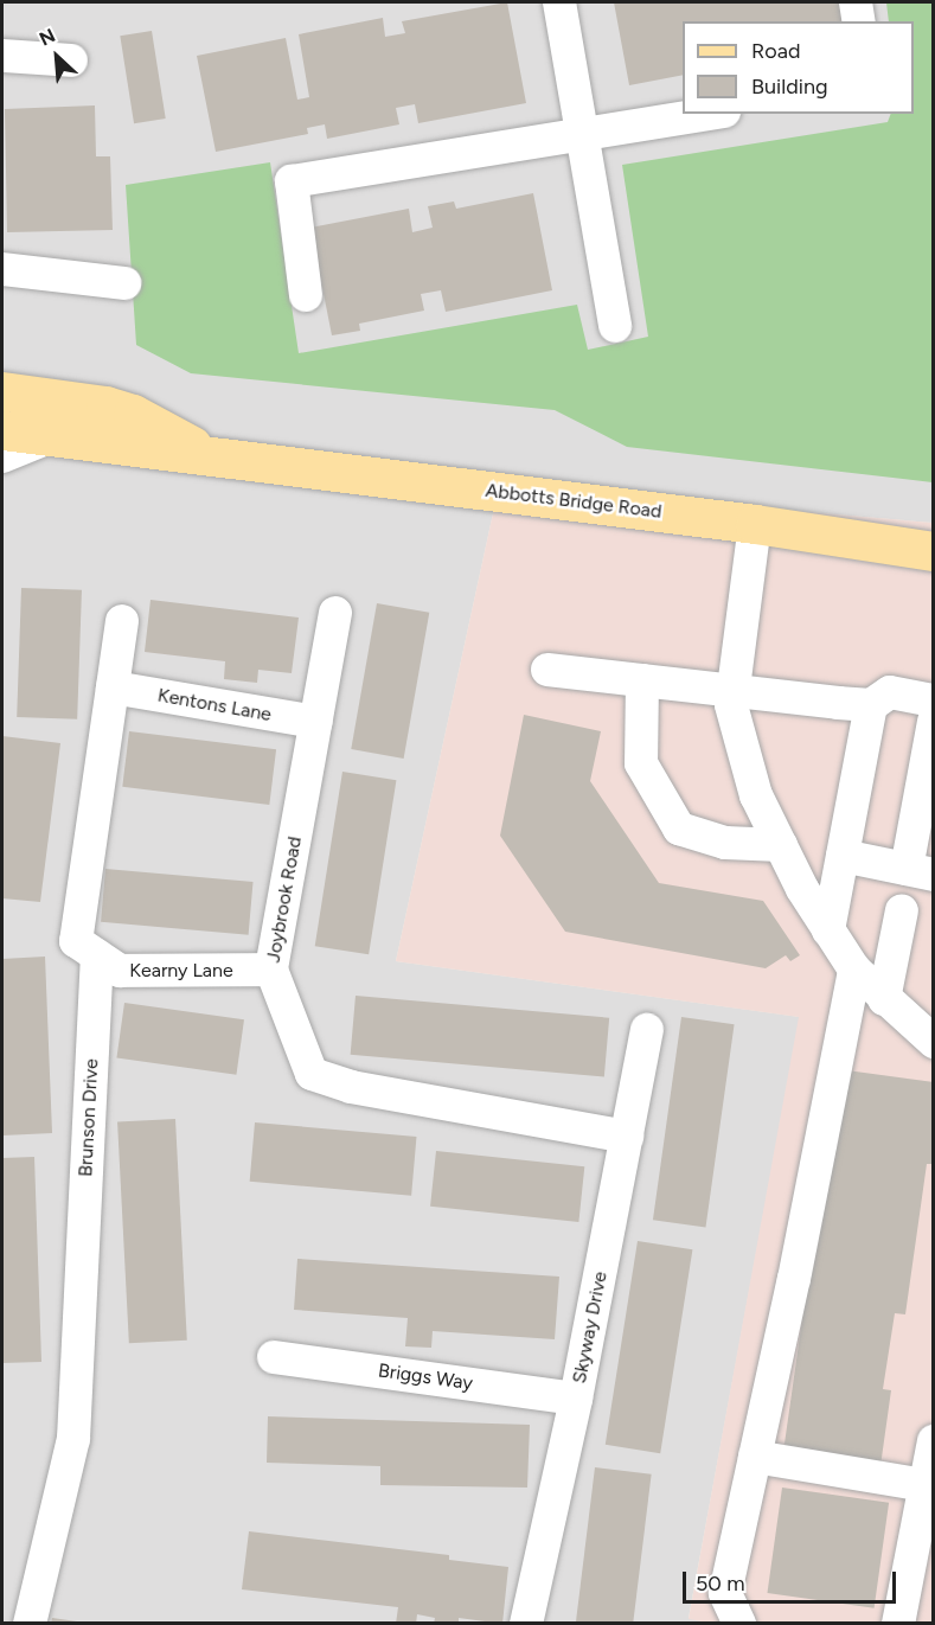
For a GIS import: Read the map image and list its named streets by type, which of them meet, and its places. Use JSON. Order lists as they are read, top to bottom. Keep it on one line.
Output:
{"streets":{"main road":["Abbotts Bridge Road"],"street":["Kentons Lane","Joybrook Road","Kearny Lane","Brunson Drive","Skyway Drive","Briggs Way"]},"crossings":[["Kentons Lane","Joybrook Road"],["Joybrook Road","Kearny Lane"],["Joybrook Road","Skyway Drive"],["Kearny Lane","Brunson Drive"],["Skyway Drive","Briggs Way"]],"legend":["Road","Building"],"scale_bar":"50 m","north":"top left"}
